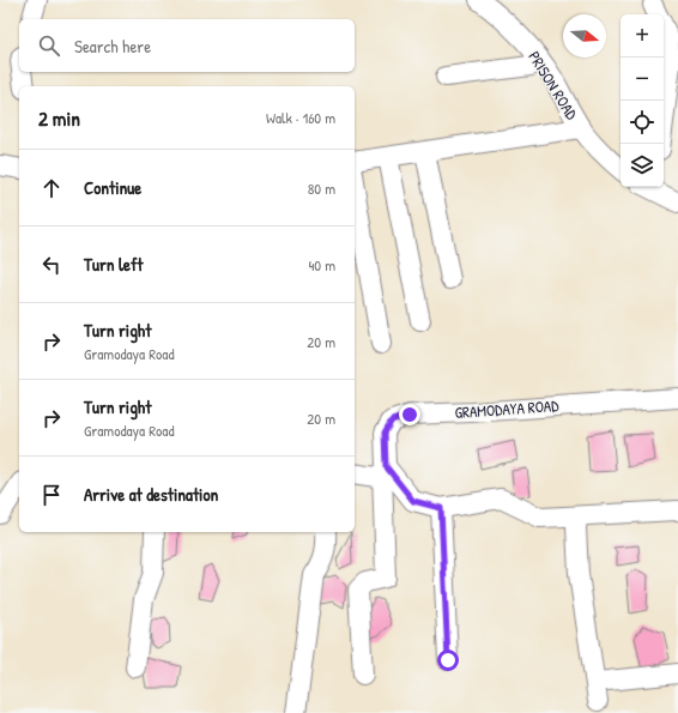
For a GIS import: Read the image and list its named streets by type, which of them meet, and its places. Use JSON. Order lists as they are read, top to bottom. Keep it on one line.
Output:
{"streets":{"street":["PRISON ROAD","GRAMODAYA ROAD"]},"north":"right","page":{"map_buttons":["+","−"],"search":"Search here","heading":["2 min","Walk · 160 m"],"list":[["Continue","80 m"],["Turn left","40 m"],["Turn right","Gramodaya Road","20 m"],["Turn right","Gramodaya Road","20 m"],"Arrive at destination"]}}
